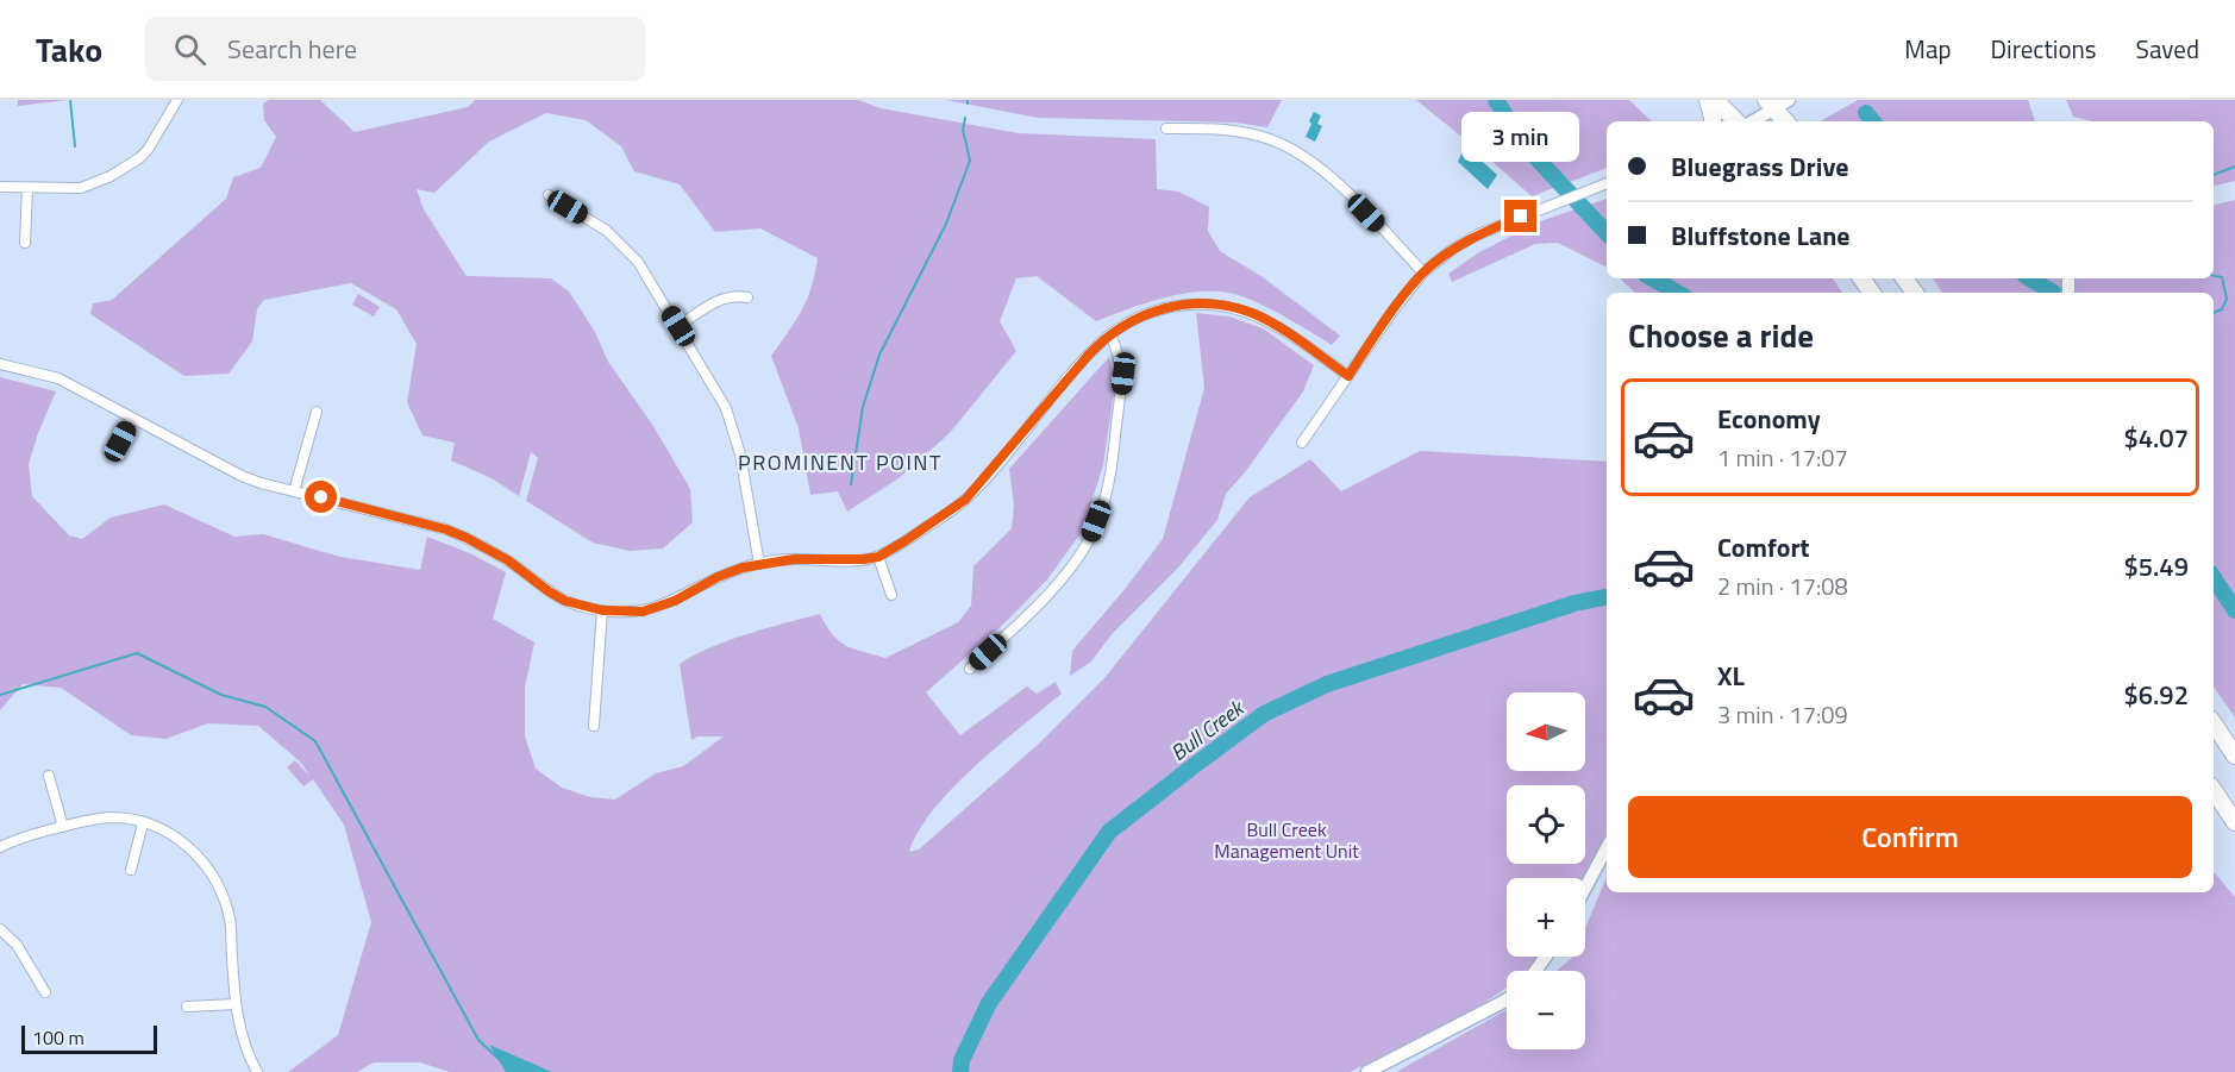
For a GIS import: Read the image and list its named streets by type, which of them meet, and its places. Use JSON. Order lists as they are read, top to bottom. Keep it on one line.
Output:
{"districts":["PROMINENT POINT"],"water":["Bull Creek"],"parks":["Bull Creek Management Unit"],"scale_bar":"100 m","north":"left","page":{"header":"Tako","search":"Search here","nav":["Map","Directions","Saved"],"bubble":"3 min","banner":["Bluegrass Drive","Bluffstone Lane"],"heading":"Choose a ride","list":[{"name":"Economy","note":"1 min · 17:07","value":"$4.07"},{"name":"Comfort","note":"2 min · 17:08","value":"$5.49"},{"name":"XL","note":"3 min · 17:09","value":"$6.92"}],"map_buttons":["+","−"],"buttons":"Confirm","scale":"100 m"}}
